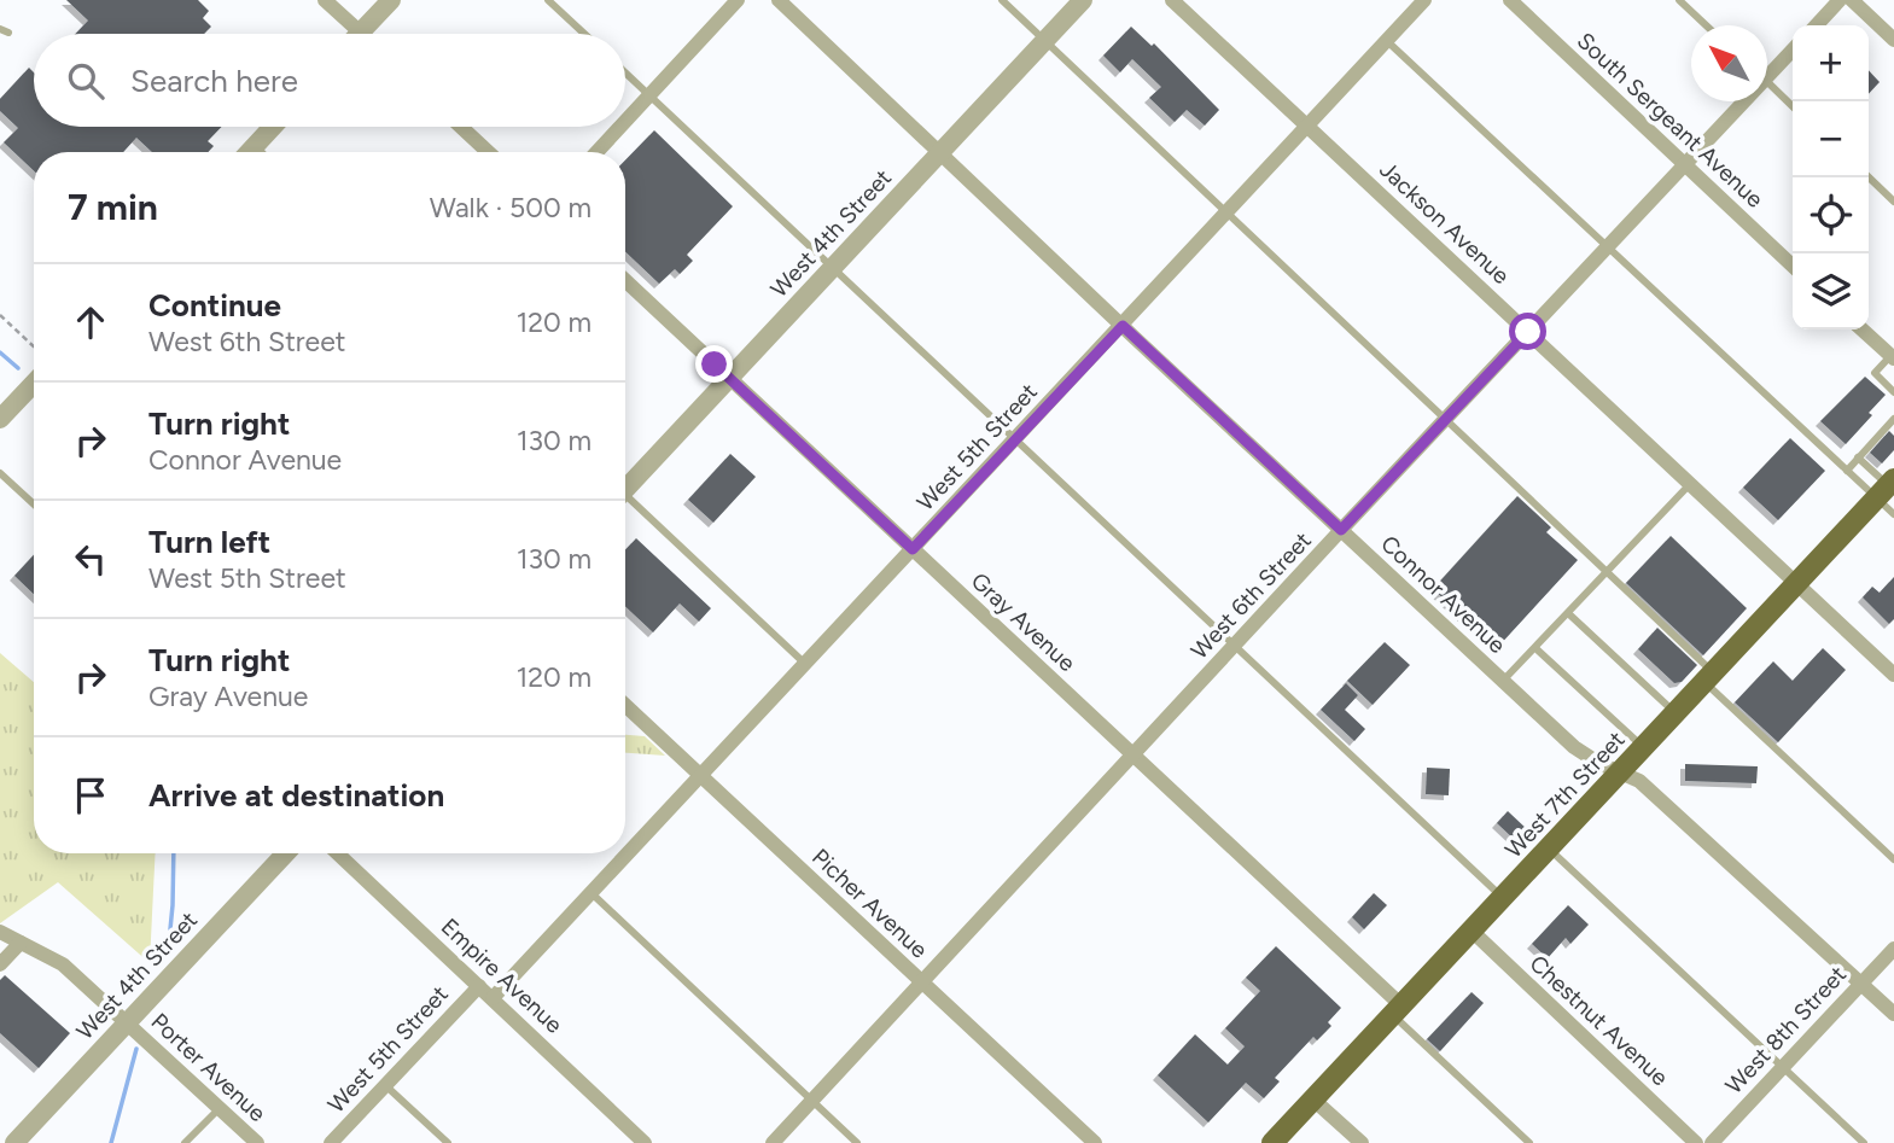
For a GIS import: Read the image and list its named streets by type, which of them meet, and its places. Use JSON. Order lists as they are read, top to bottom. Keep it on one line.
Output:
{"streets":{"main road":["West 7th Street"],"street":["South Sergeant Avenue","Jackson Avenue","West 4th Street","West 5th Street","Connor Avenue","West 6th Street","Gray Avenue","Picher Avenue","Empire Avenue","Chestnut Avenue","West 8th Street","Porter Avenue"]},"crossings":[["South Sergeant Avenue","West 6th Street"],["Jackson Avenue","West 5th Street"],["Jackson Avenue","West 6th Street"],["Jackson Avenue","West 7th Street"],["West 4th Street","Connor Avenue"],["West 4th Street","Gray Avenue"],["West 4th Street","Porter Avenue"],["West 5th Street","Connor Avenue"],["West 5th Street","Gray Avenue"],["West 5th Street","Picher Avenue"],["West 5th Street","Empire Avenue"],["Connor Avenue","West 6th Street"],["Connor Avenue","West 7th Street"],["Connor Avenue","West 8th Street"],["West 6th Street","Gray Avenue"],["West 6th Street","Picher Avenue"],["Gray Avenue","West 7th Street"],["West 7th Street","Chestnut Avenue"]],"north":"top left","page":{"map_buttons":["+","−"],"search":"Search here","heading":["7 min","Walk · 500 m"],"list":[["Continue","West 6th Street","120 m"],["Turn right","Connor Avenue","130 m"],["Turn left","West 5th Street","130 m"],["Turn right","Gray Avenue","120 m"],"Arrive at destination"]}}
